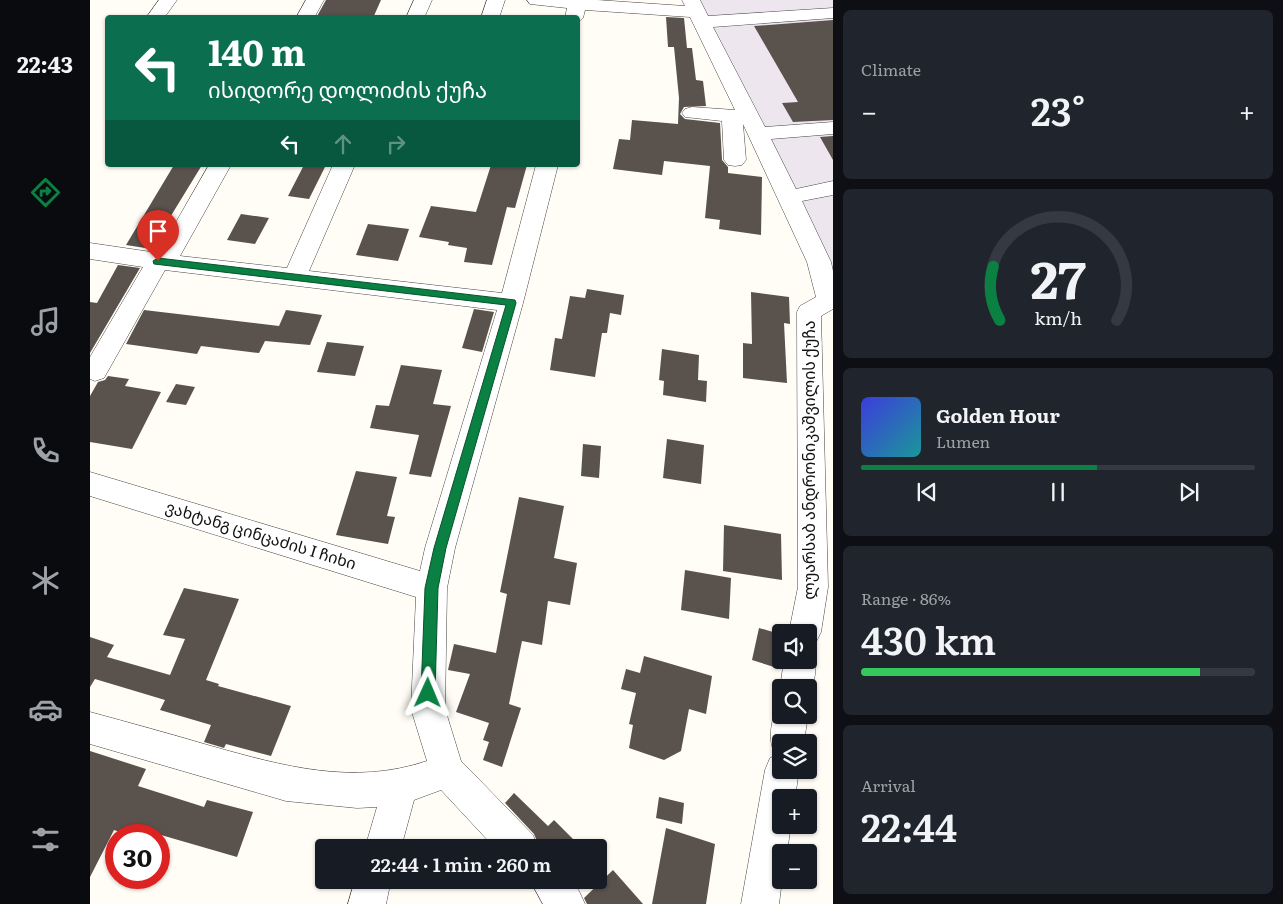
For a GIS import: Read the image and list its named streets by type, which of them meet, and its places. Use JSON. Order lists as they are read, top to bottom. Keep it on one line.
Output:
{"streets":{"street":["ლუარსაბ ანდრონიკაშვილის ქუჩა","ვახტანგ ცინცაძის I ჩიხი"]},"page":{"tabs":"22:43","tile":["Climate",["Range · 86%","430 km"],["Arrival","22:44"]],"turn":["140 m","ისიდორე დოლიძის ქუჩა"],"heat":["−","23°","+"],"song":["Golden Hour","Lumen"],"map_buttons":["+","−"],"limit":"30","trip":"22:44 · 1 min · 260 m","gauge":["27","km/h"]}}
